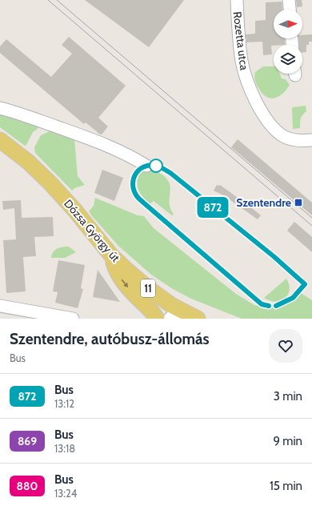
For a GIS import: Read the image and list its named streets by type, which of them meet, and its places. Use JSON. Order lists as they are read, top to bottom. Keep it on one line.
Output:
{"streets":{"main road":["Dózsa György út","11"],"street":["Rozetta utca"]},"places":{"transit":["Szentendre"]},"lines":["bus line 872"],"north":"right","page":{"on_map":"872","heading":["Szentendre, autóbusz-állomás","Bus"],"list":[{"mark":"872","name":"Bus","note":"13:12","value":"3 min"},{"mark":"869","name":"Bus","note":"13:18","value":"9 min"},{"mark":"880","name":"Bus","note":"13:24","value":"15 min"}]}}
